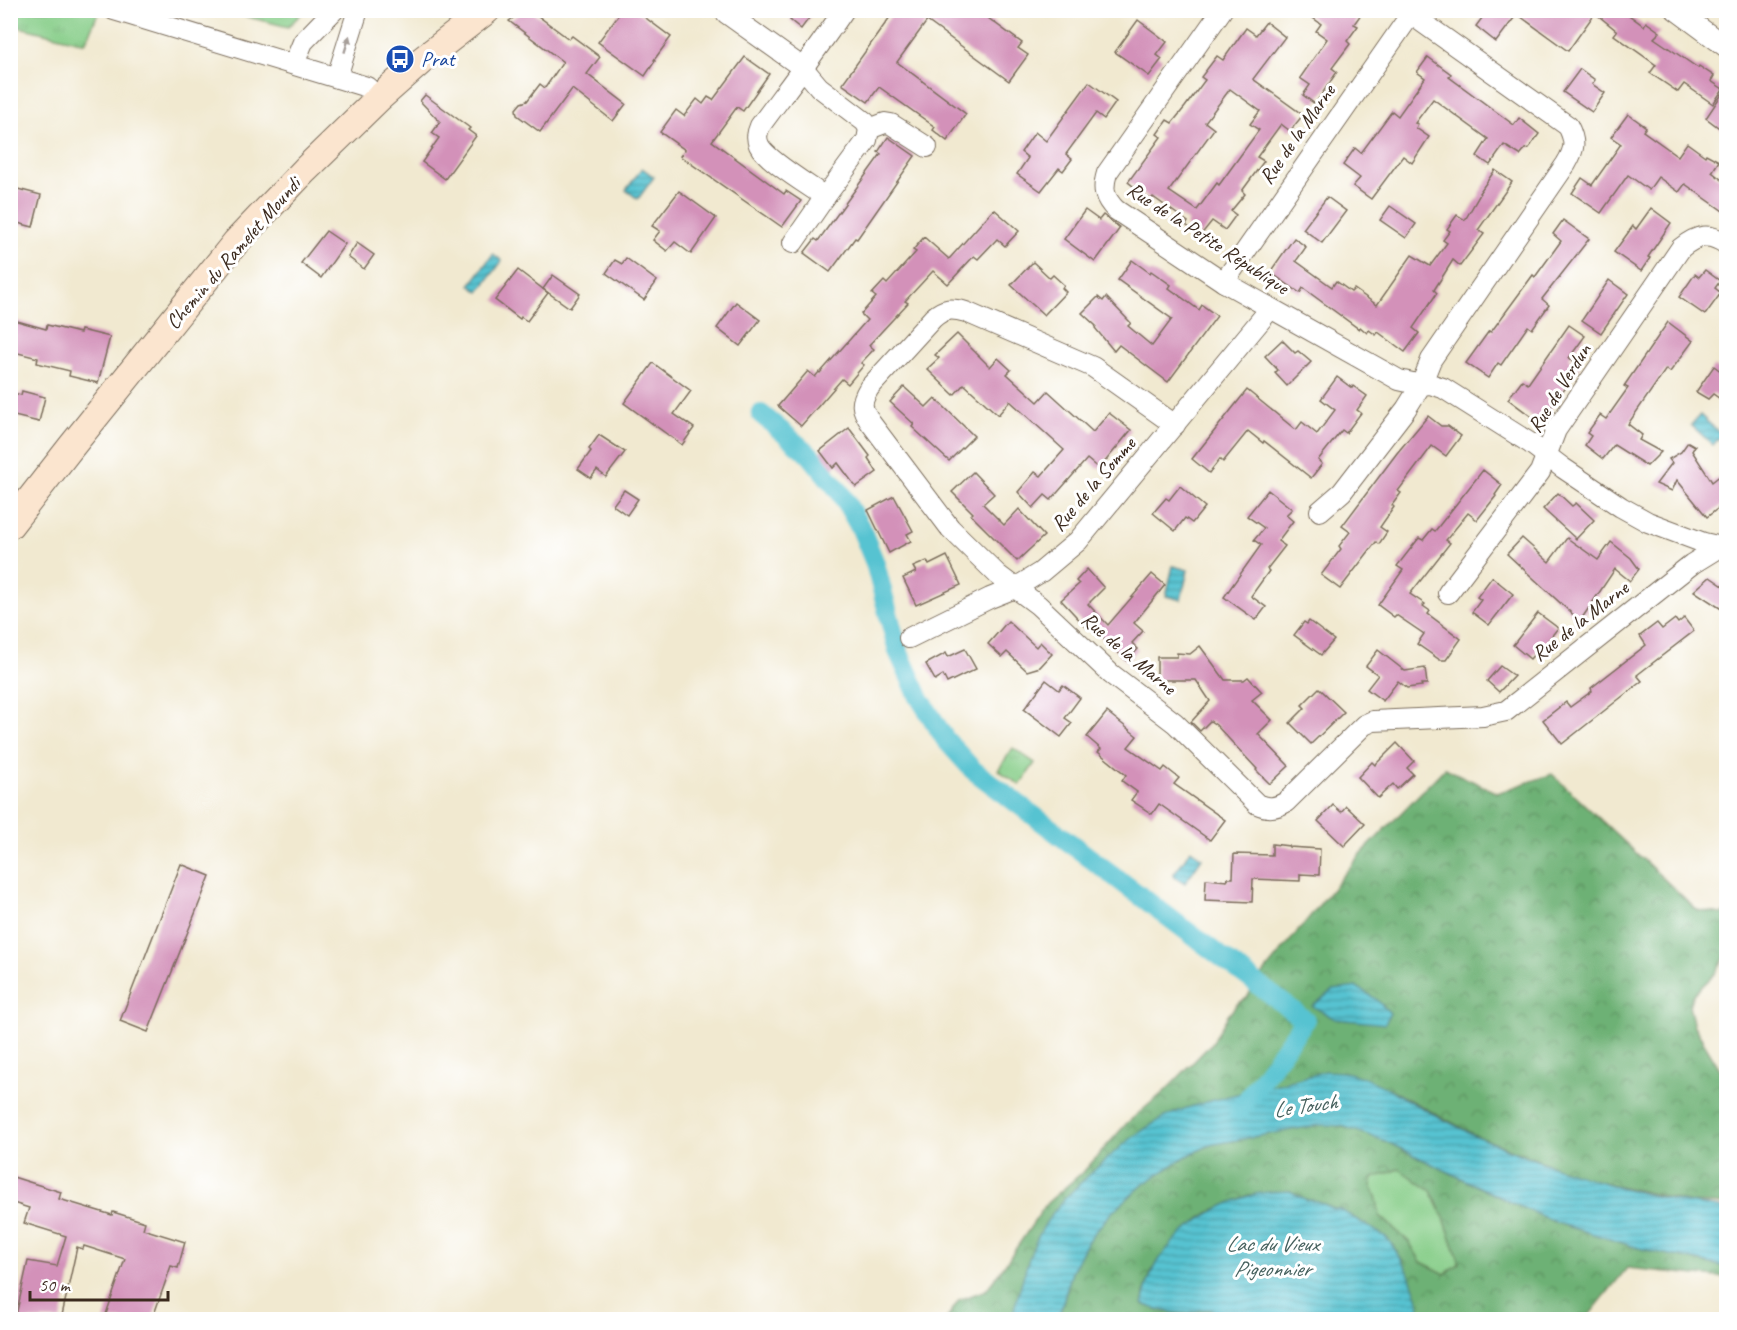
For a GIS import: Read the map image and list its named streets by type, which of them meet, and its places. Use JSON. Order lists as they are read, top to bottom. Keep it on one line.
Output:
{"streets":{"main road":["Chemin du Ramelet Moundi"],"street":["Rue de la Marne","Rue de la Petite République","Rue de Verdun","Rue de la Somme"]},"crossings":[["Rue de la Marne","Rue de la Petite République"],["Rue de la Marne","Rue de la Somme"],["Rue de la Petite République","Rue de Verdun"],["Rue de la Petite République","Rue de la Somme"]],"water":["Le Touch","Lac du Vieux Pigeonnier"],"places":{"bus stop":["Prat"]},"scale_bar":"50 m"}
